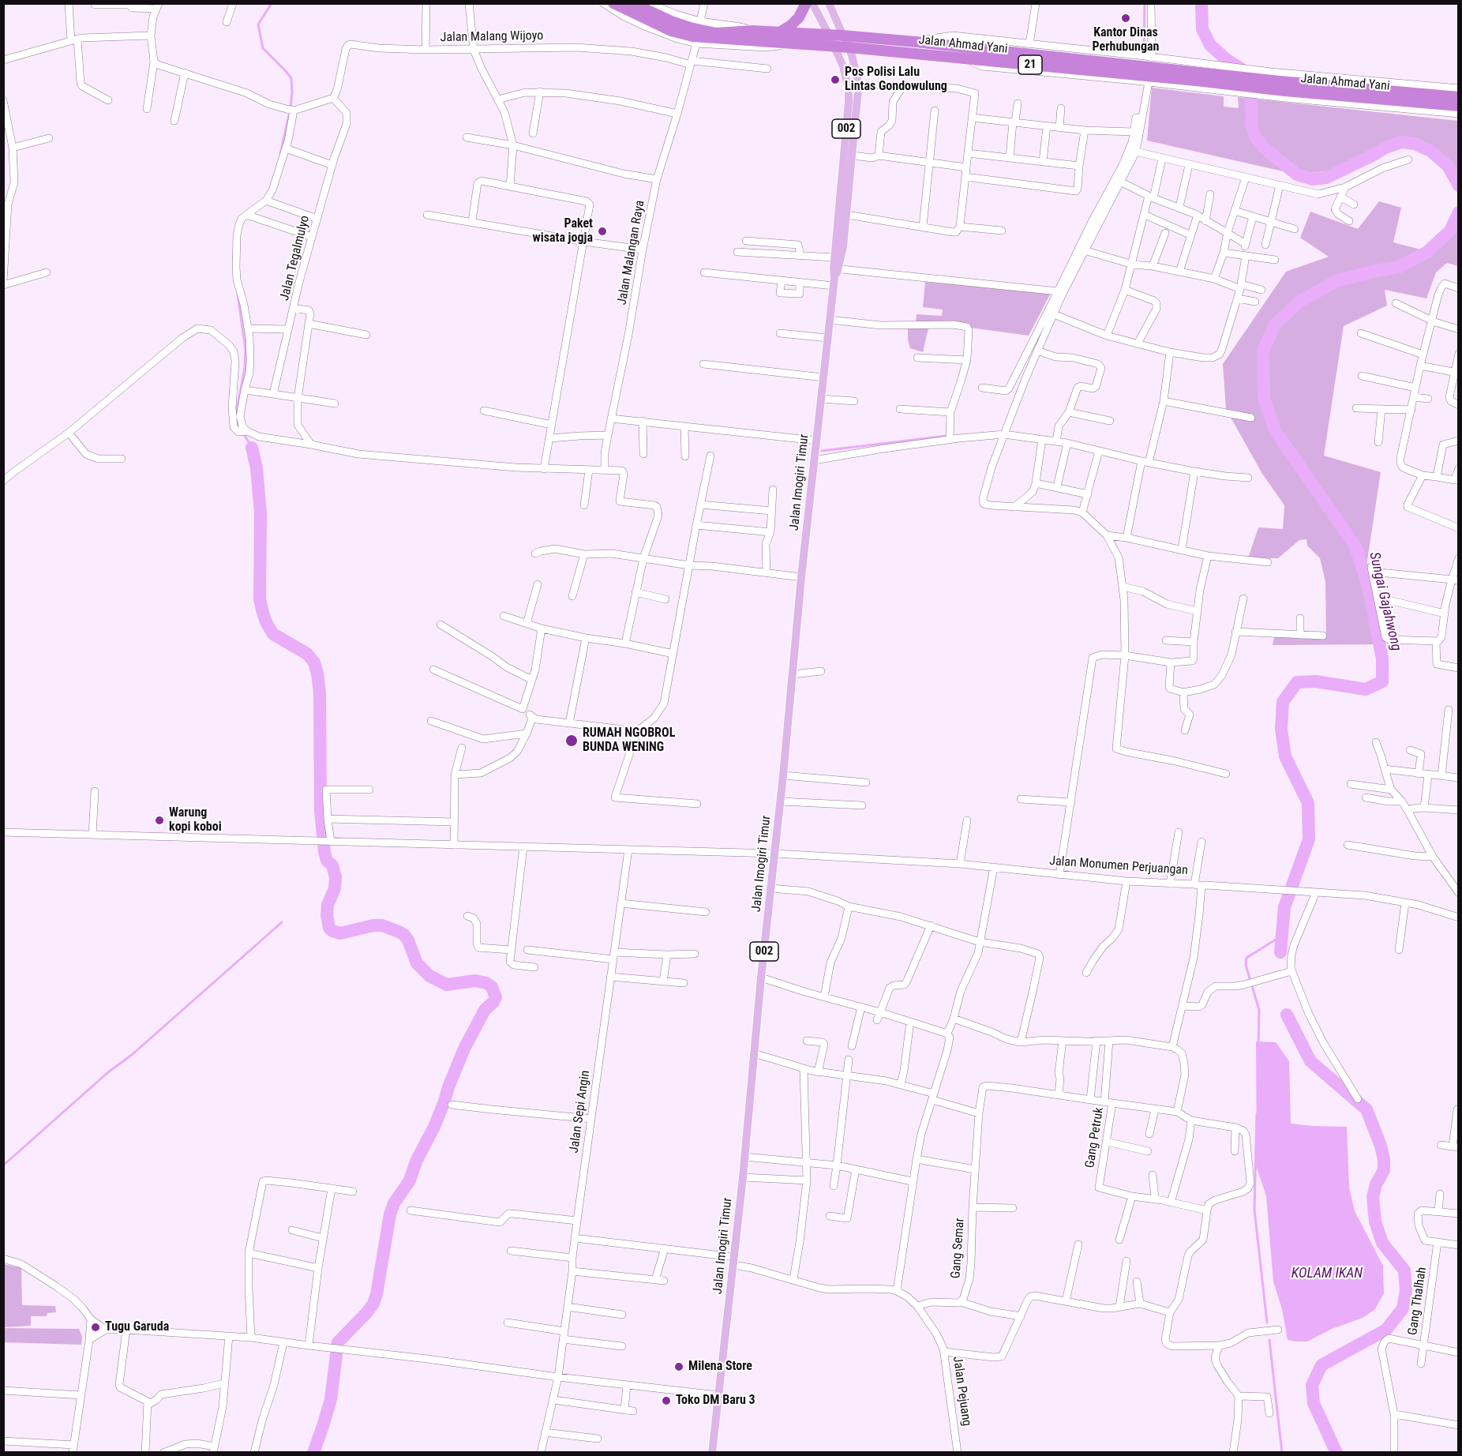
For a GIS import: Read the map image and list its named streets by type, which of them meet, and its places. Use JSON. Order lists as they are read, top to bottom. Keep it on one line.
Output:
{"streets":{"highway":["Jalan Ahmad Yani","21"],"main road":["002","Jalan Imogiri Timur"],"street":["Jalan Malang Wijoyo","Jalan Malangan Raya","Jalan Tegalmulyo","Jalan Monumen Perjuangan","Jalan Sepi Angin","Gang Petruk","Gang Semar","Gang Thalhah","Jalan Pejuang"]},"crossings":[["Jalan Malang Wijoyo","Jalan Malangan Raya"],["Jalan Malang Wijoyo","Jalan Tegalmulyo"],["Jalan Ahmad Yani","Jalan Imogiri Timur"],["Jalan Imogiri Timur","Jalan Monumen Perjuangan"],["Jalan Monumen Perjuangan","Jalan Sepi Angin"],["Gang Petruk","Gang Semar"]],"water":["Sungai Gajahwong","KOLAM IKAN"],"places":["Kantor Dinas Perhubungan","Pos Polisi Lalu Lintas Gondowulung","Paket wisata jogja","RUMAH NGOBROL BUNDA WENING","Warung kopi koboi","Tugu Garuda","Milena Store","Toko DM Baru 3"]}
